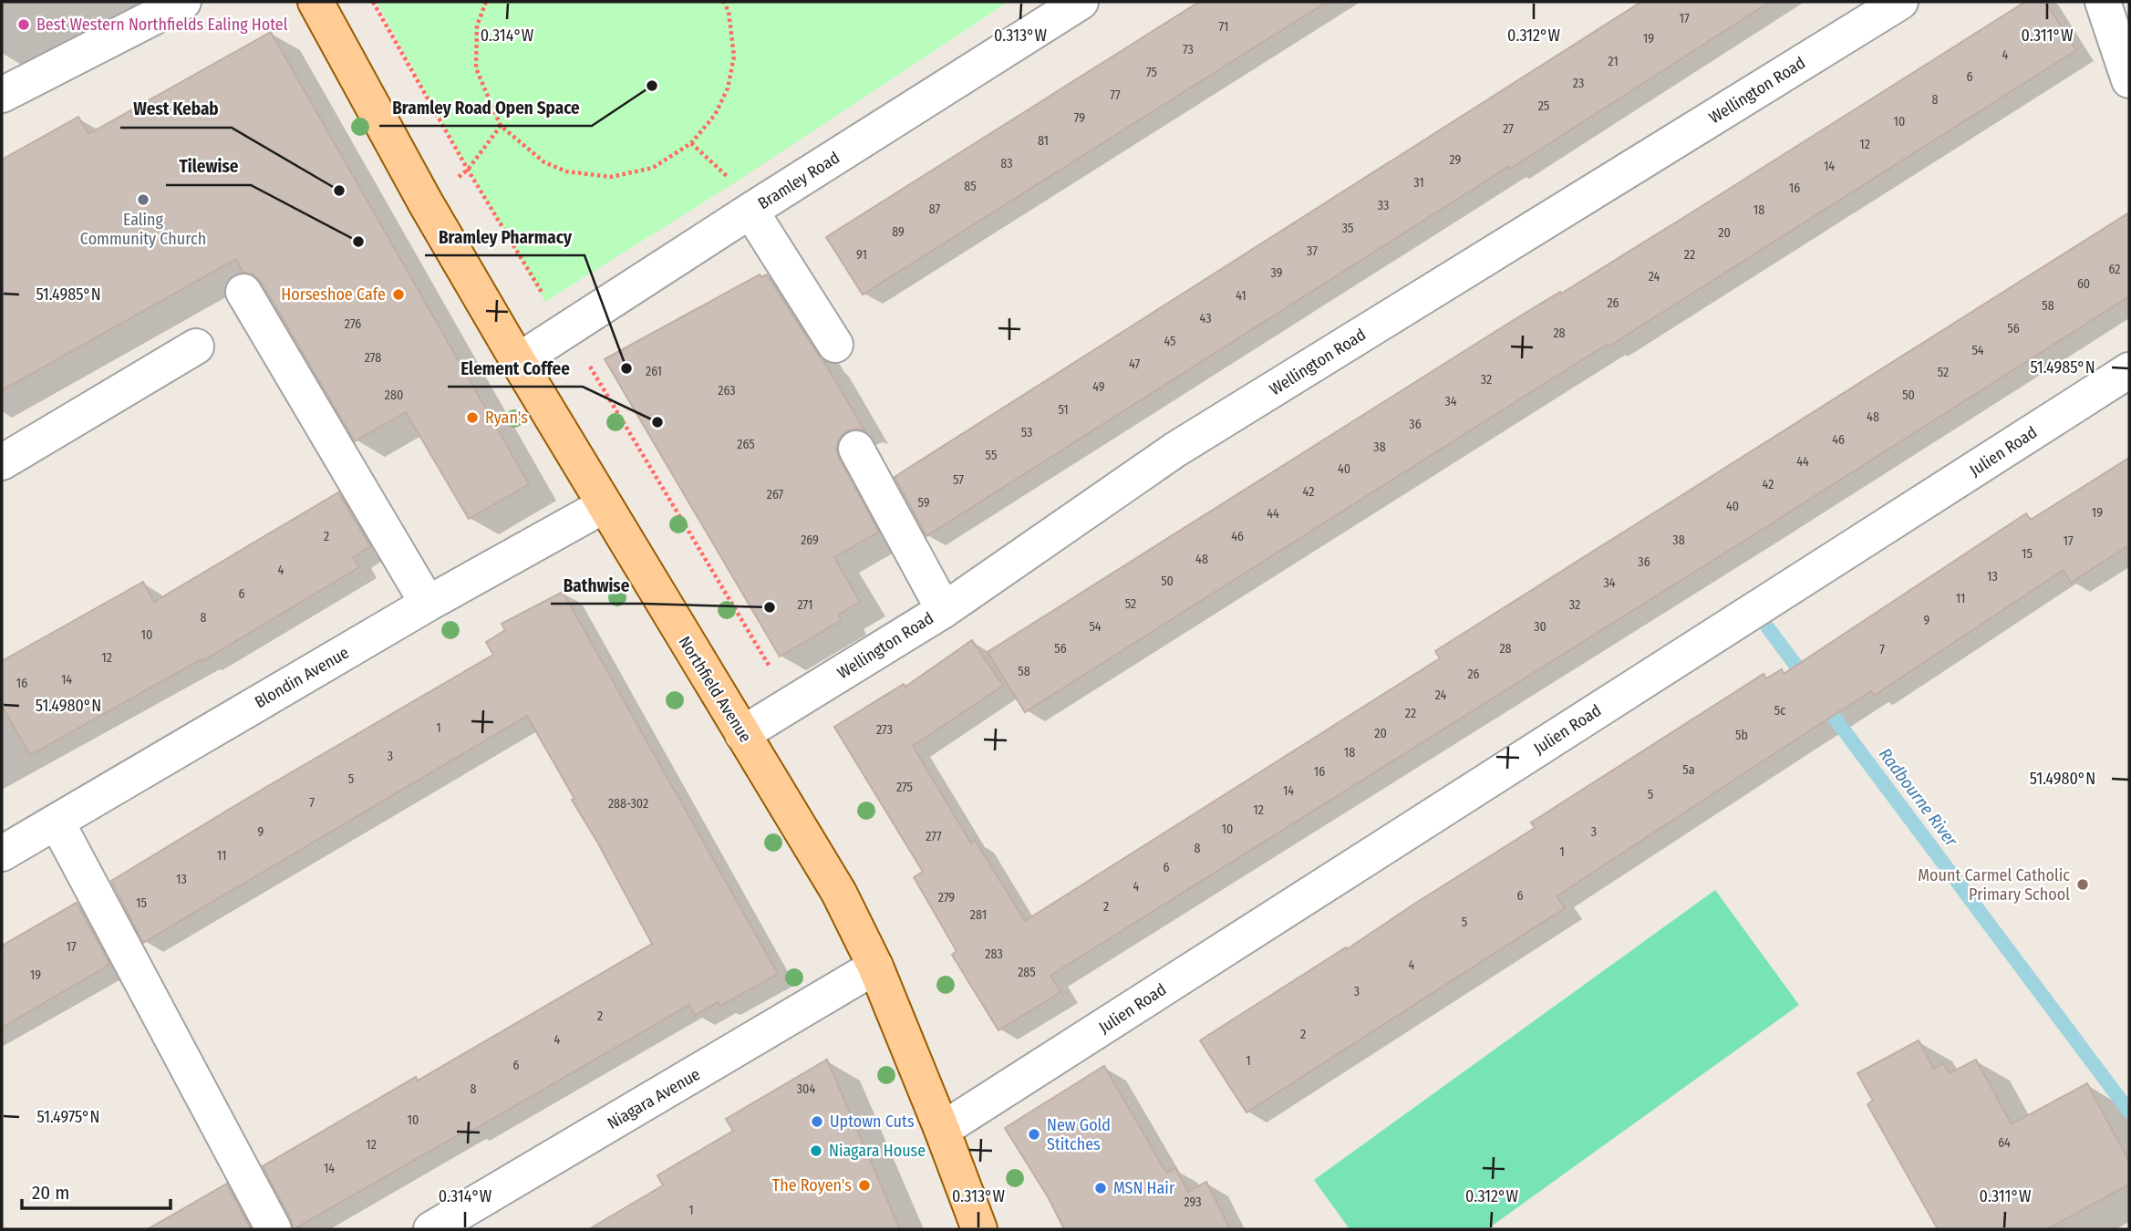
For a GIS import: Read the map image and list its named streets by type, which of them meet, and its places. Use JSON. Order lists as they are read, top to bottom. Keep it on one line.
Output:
{"streets":{"main road":["Northfield Avenue"],"street":["Wellington Road","Bramley Road","Julien Road","Blondin Avenue","Niagara Avenue"]},"crossings":[["Wellington Road","Northfield Avenue"],["Bramley Road","Northfield Avenue"],["Julien Road","Northfield Avenue"],["Blondin Avenue","Northfield Avenue"],["Northfield Avenue","Niagara Avenue"]],"water":["Radbourne River"],"places":["Best Western Northfields Ealing Hotel","Bramley Road Open Space","West Kebab","Ealing Community Church","Tilewise","Horseshoe Cafe","Bramley Pharmacy","Ryan's","Element Coffee","Bathwise","Mount Carmel Catholic Primary School","Uptown Cuts","New Gold Stitches","Niagara House","The Royen's","MSN Hair"],"house_numbers":["17","71","19","73","4","21","75","6","23","77","8","25","79","10","27","81","12","29","83","14","31","85","16","33","87","18","35","89","20","37","91","22","62","39","24","60","41","26","58","43","276","56","28","45","54","278","47","261","52","32","49","263","280","50","34","51","48","36","53","46","265","38","55","44","40","57","42","42","267","59","40","19","44","2","46","269","38","17","15","48","36","4","13","50","34","6","11","52","271","32","8","9","54","30","10","56","28","7","12","58","26","14","16","24","5c","22","1","273","20","5b","18","3","5a","16","5","275","14","5","7","288-302","12","10","9","3","277","8","1","11","6","13","4","6","279","15","2","281","5","17","283","4","285","19","3","2","2","4","1","6","8","304","10","64","12","14","293","1"],"scale_bar":"20 m","coordinates":["0.314°W","0.313°W","0.312°W","0.311°W","51.4985°N","51.4980°N","51.4975°N"]}
